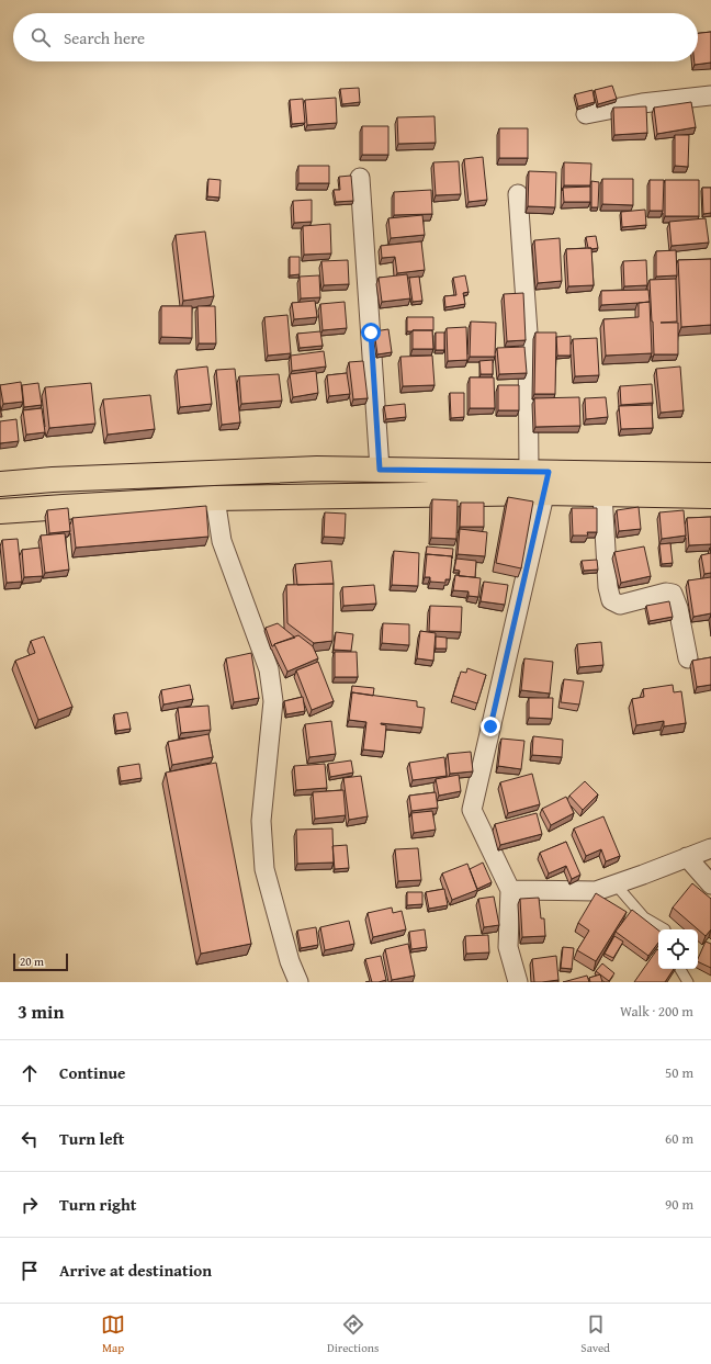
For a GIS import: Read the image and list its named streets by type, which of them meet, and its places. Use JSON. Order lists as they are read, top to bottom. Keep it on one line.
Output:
{"scale_bar":"20 m","page":{"search":"Search here","scale":"20 m","heading":["3 min","Walk · 200 m"],"list":[["Continue","50 m"],["Turn left","60 m"],["Turn right","90 m"],"Arrive at destination"],"nav":["Map","Directions","Saved"]}}
